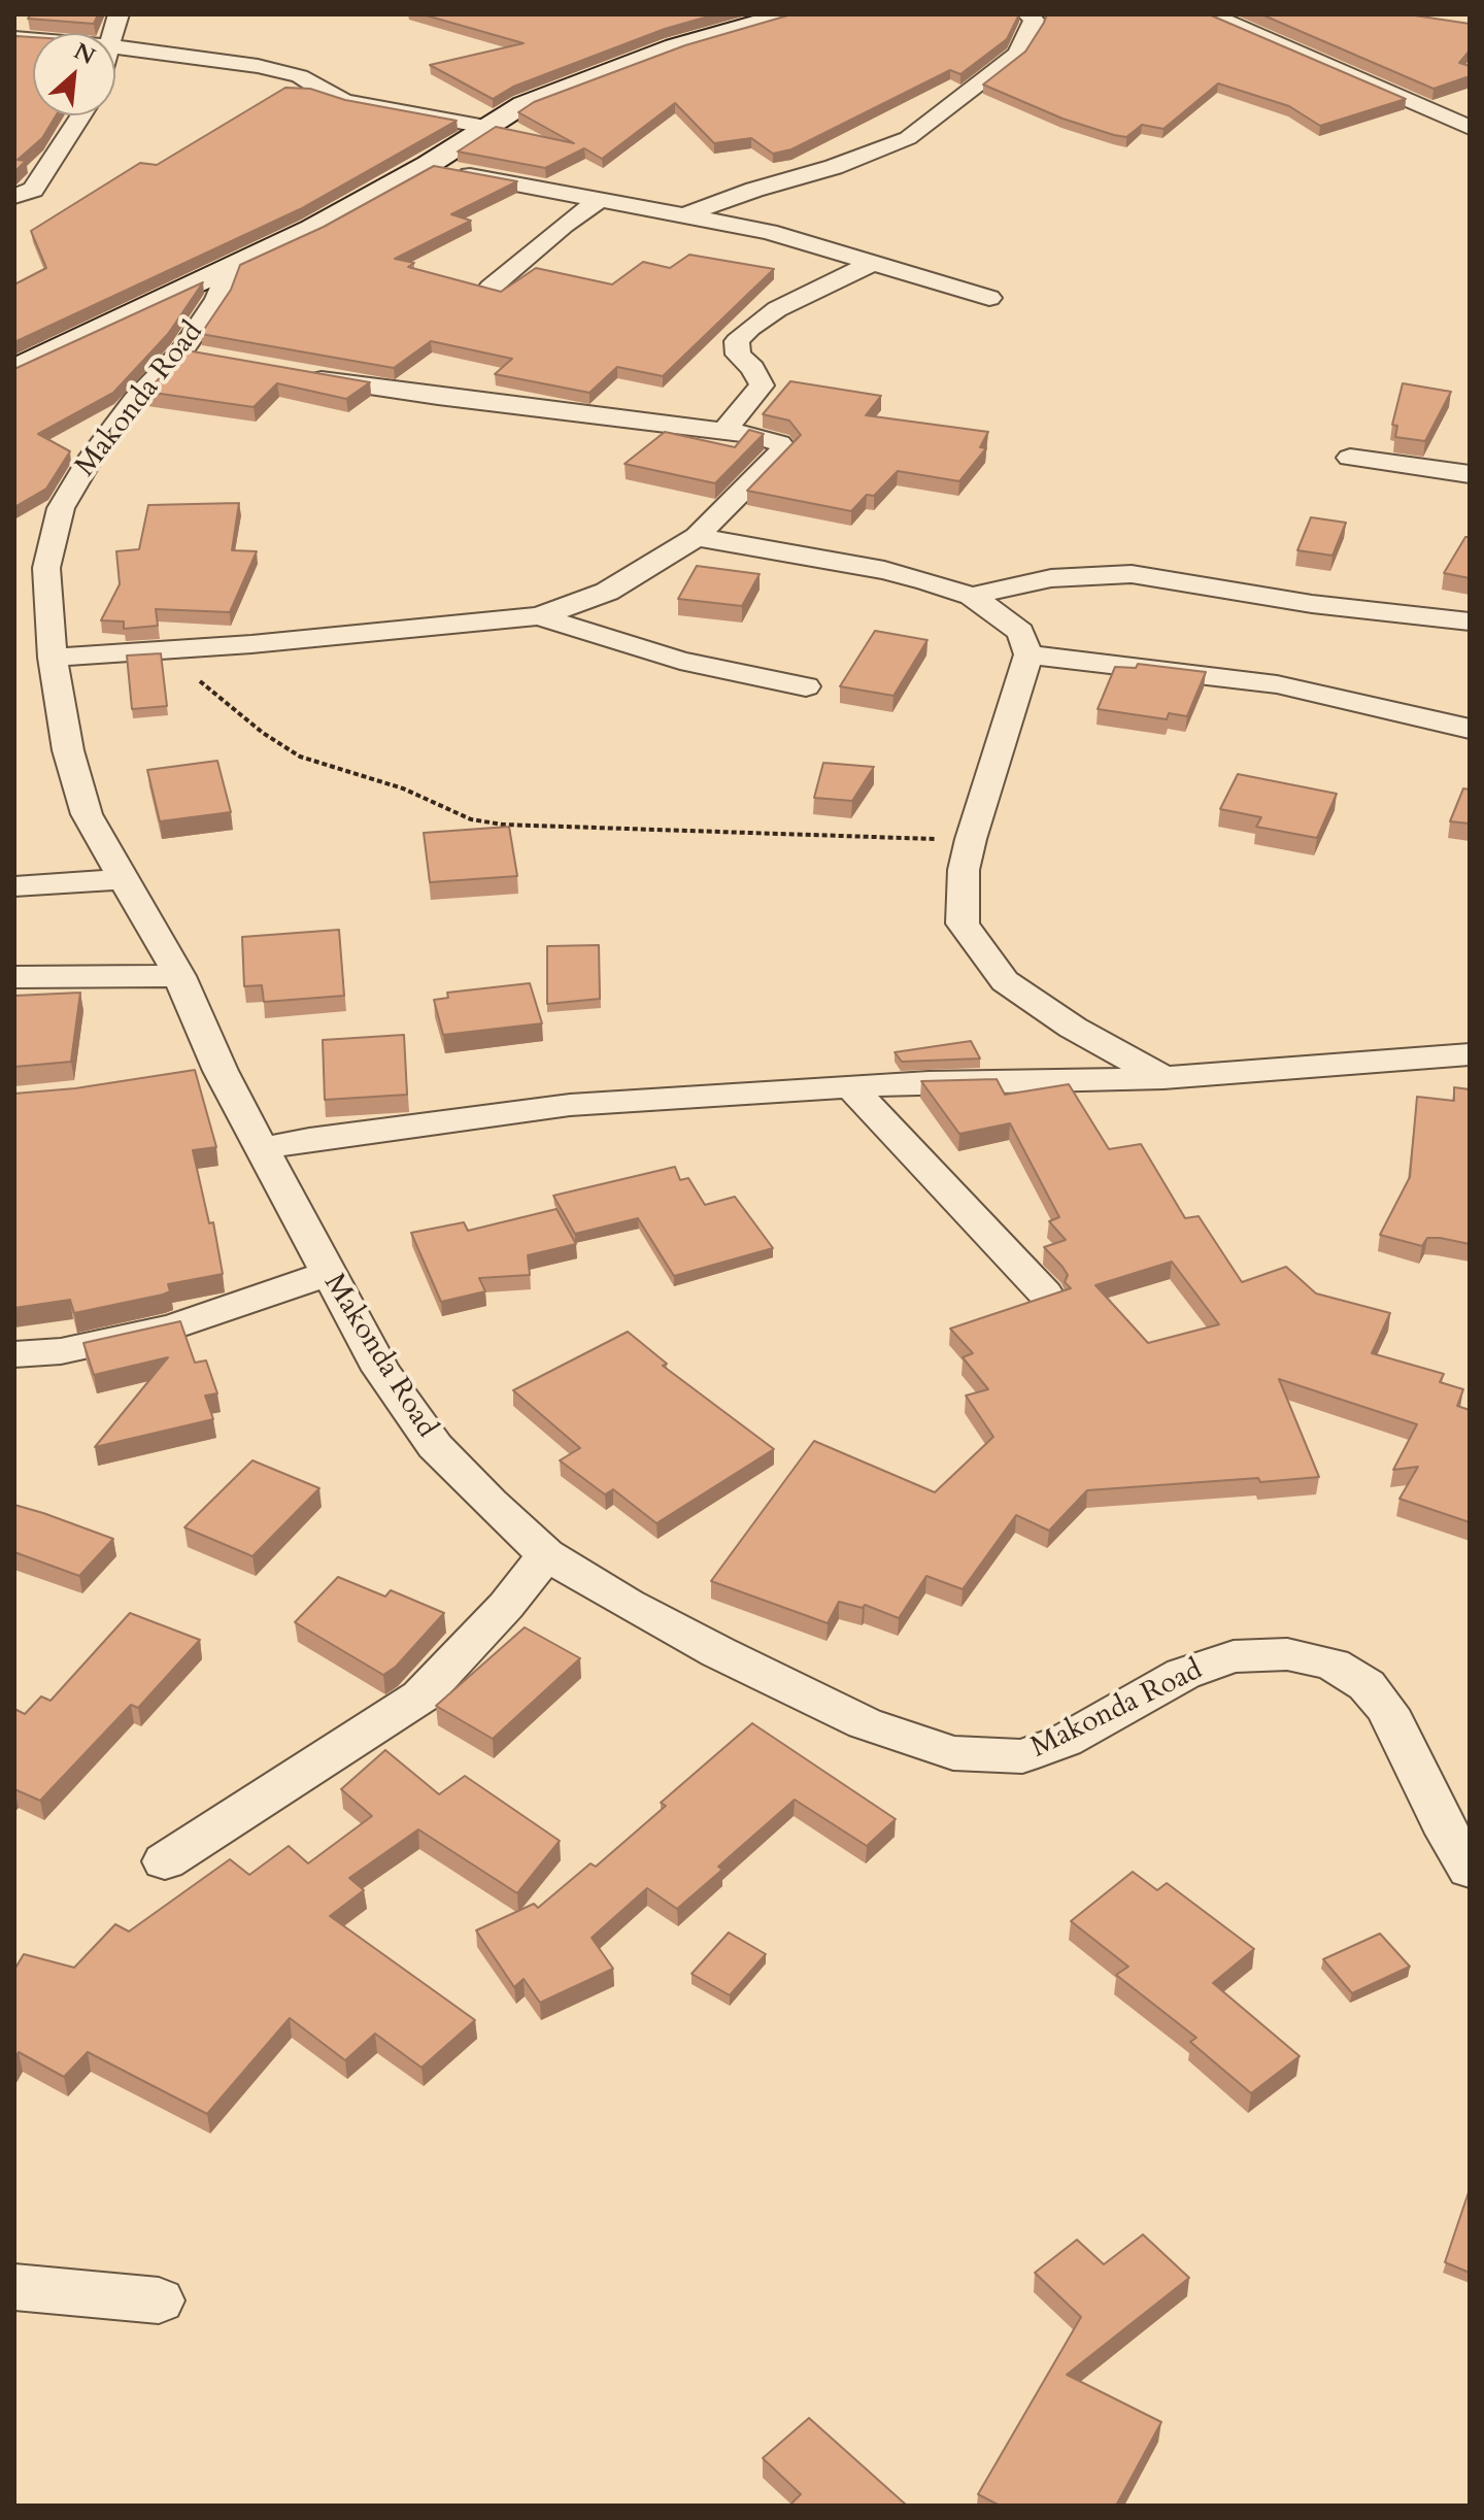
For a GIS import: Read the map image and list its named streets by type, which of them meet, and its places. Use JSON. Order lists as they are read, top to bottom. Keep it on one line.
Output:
{"streets":{"street":["Makonda Road"]},"north":"top right"}
